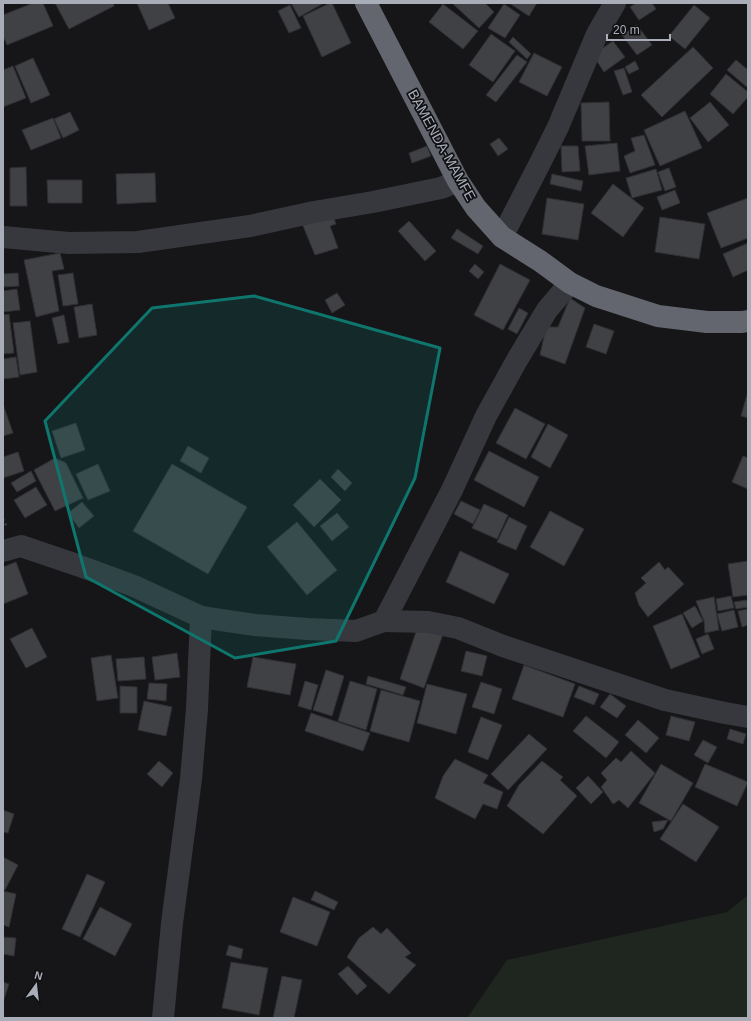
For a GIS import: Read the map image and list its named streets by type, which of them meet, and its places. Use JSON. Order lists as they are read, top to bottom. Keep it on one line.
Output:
{"streets":{"highway":["BAMENDA-MAMFE"]},"scale_bar":"20 m","north":"top"}
